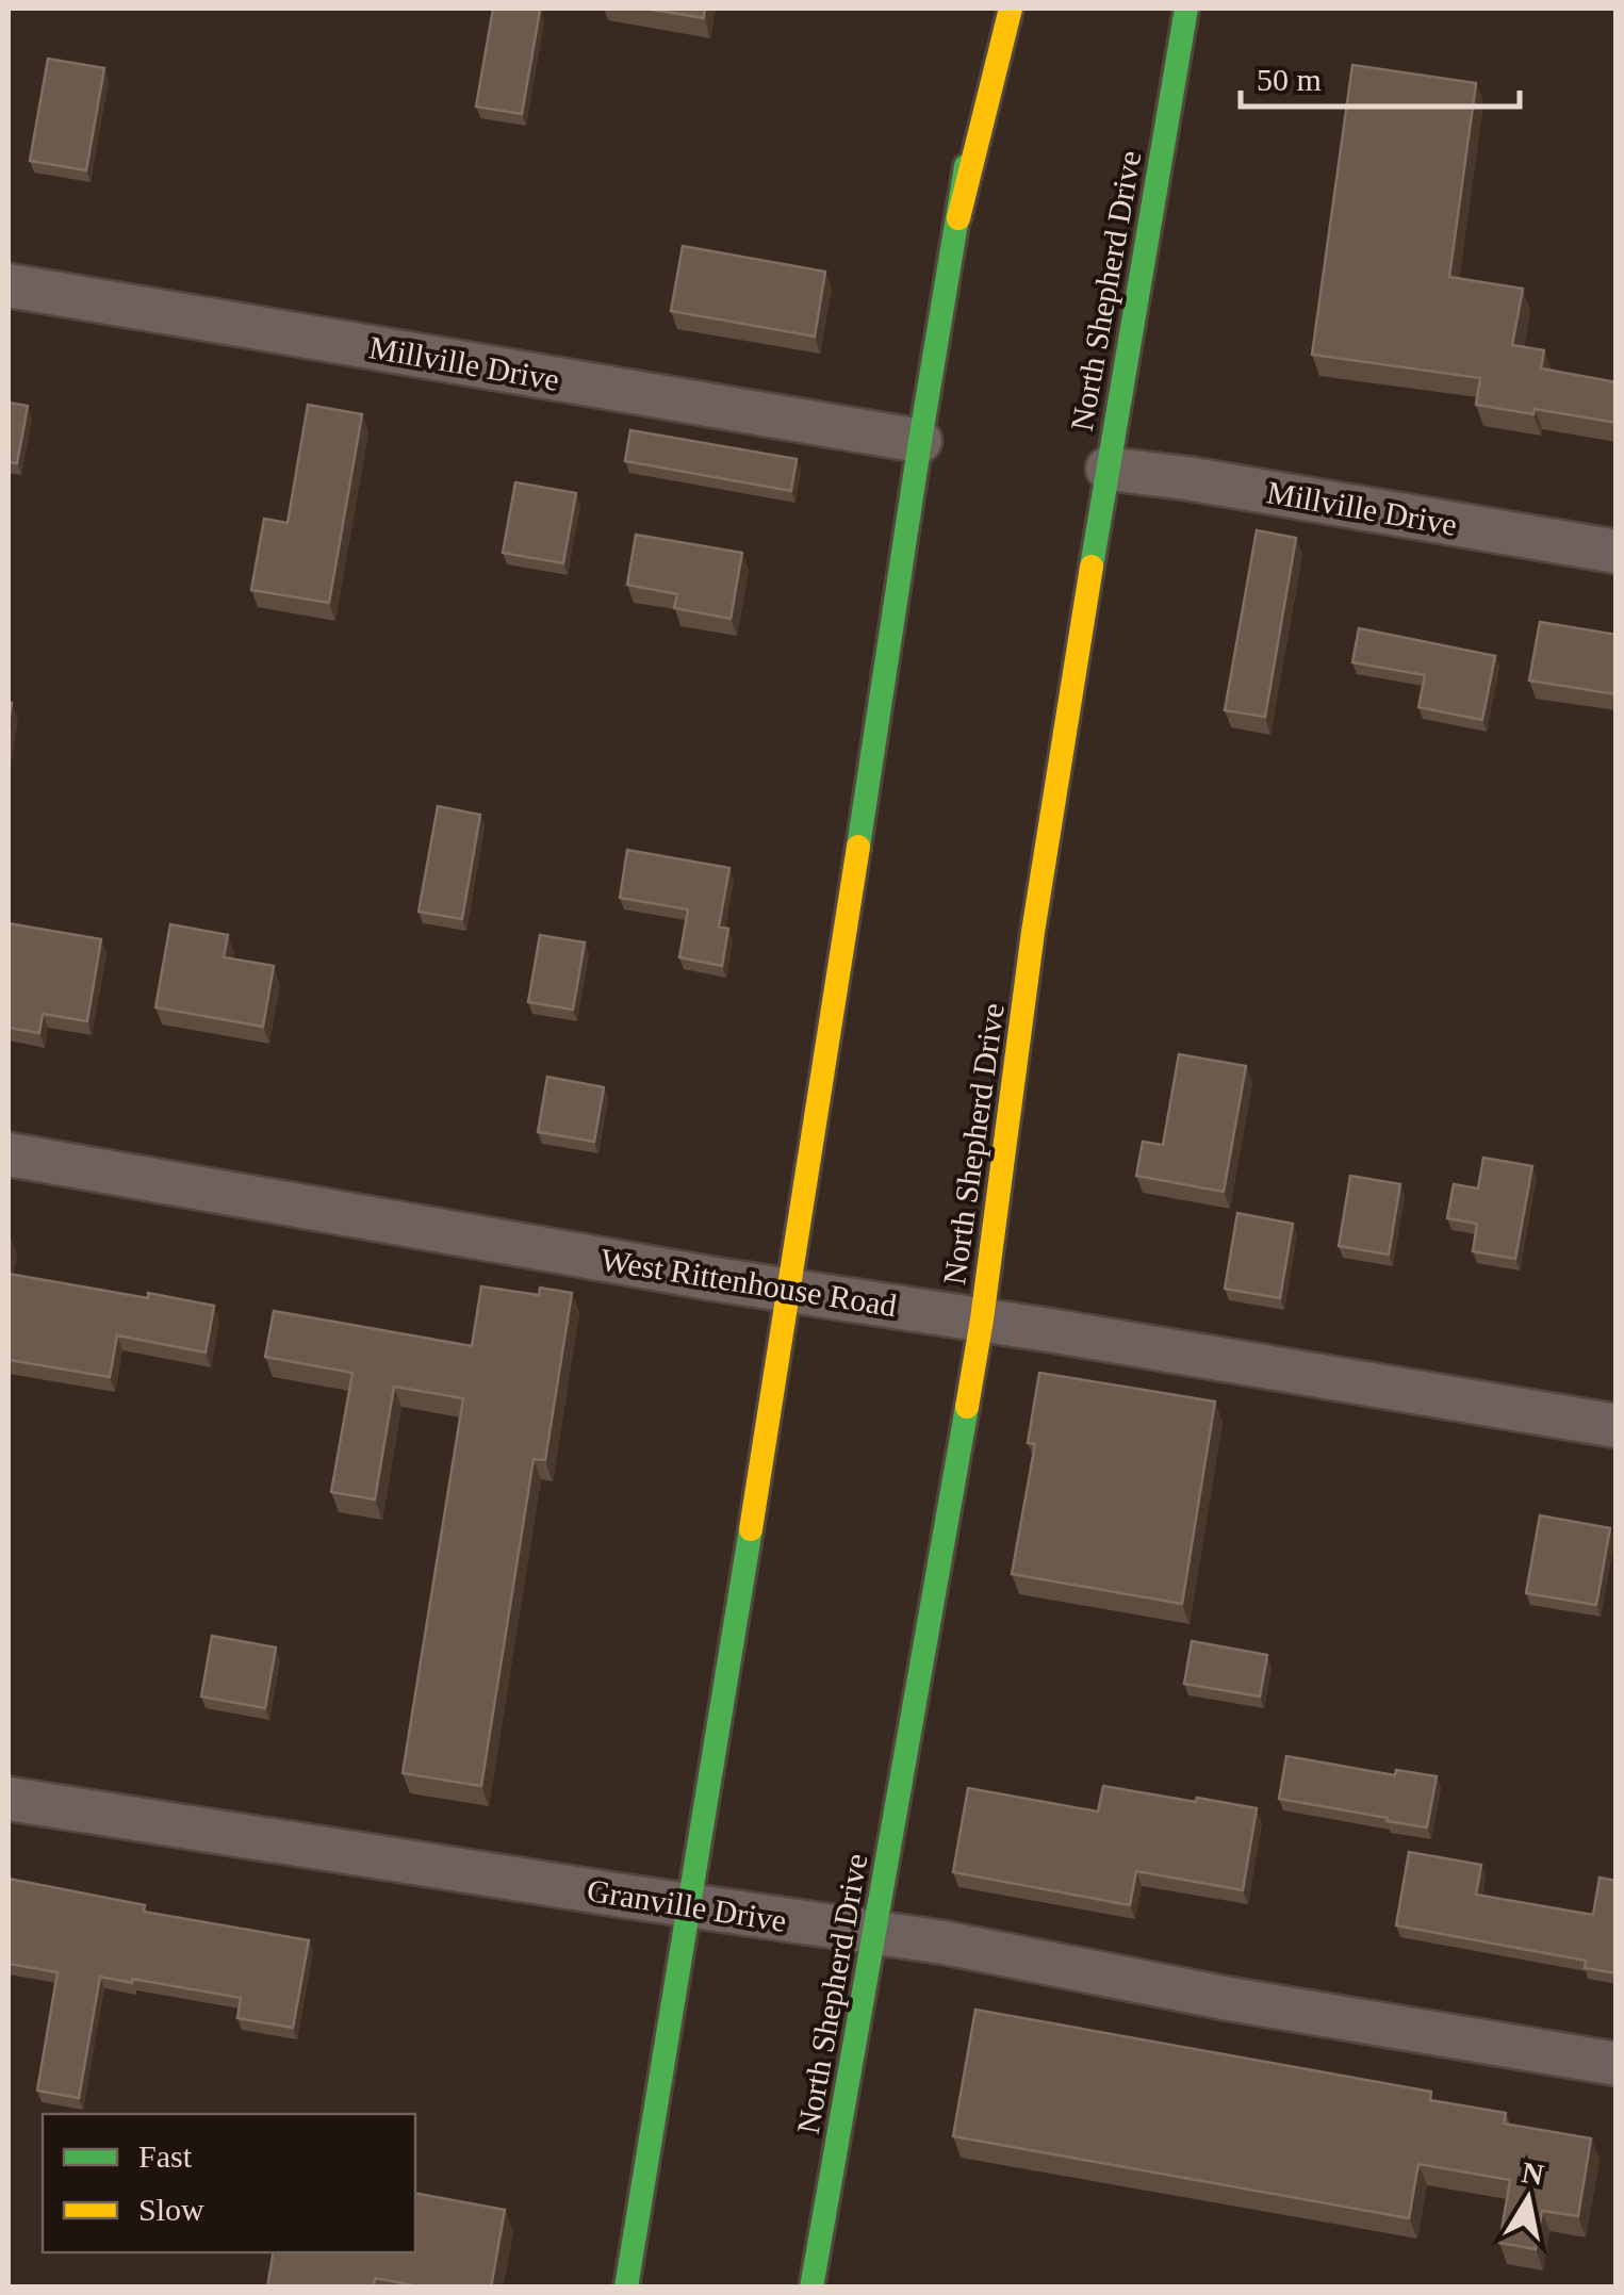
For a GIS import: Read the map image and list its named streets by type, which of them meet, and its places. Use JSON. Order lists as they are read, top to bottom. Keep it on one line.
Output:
{"streets":{"main road":["North Shepherd Drive"],"street":["Millville Drive","West Rittenhouse Road","Granville Drive"]},"crossings":[["North Shepherd Drive","Millville Drive"],["North Shepherd Drive","West Rittenhouse Road"],["North Shepherd Drive","Granville Drive"]],"legend":["Fast","Slow"],"scale_bar":"50 m","north":"top"}
